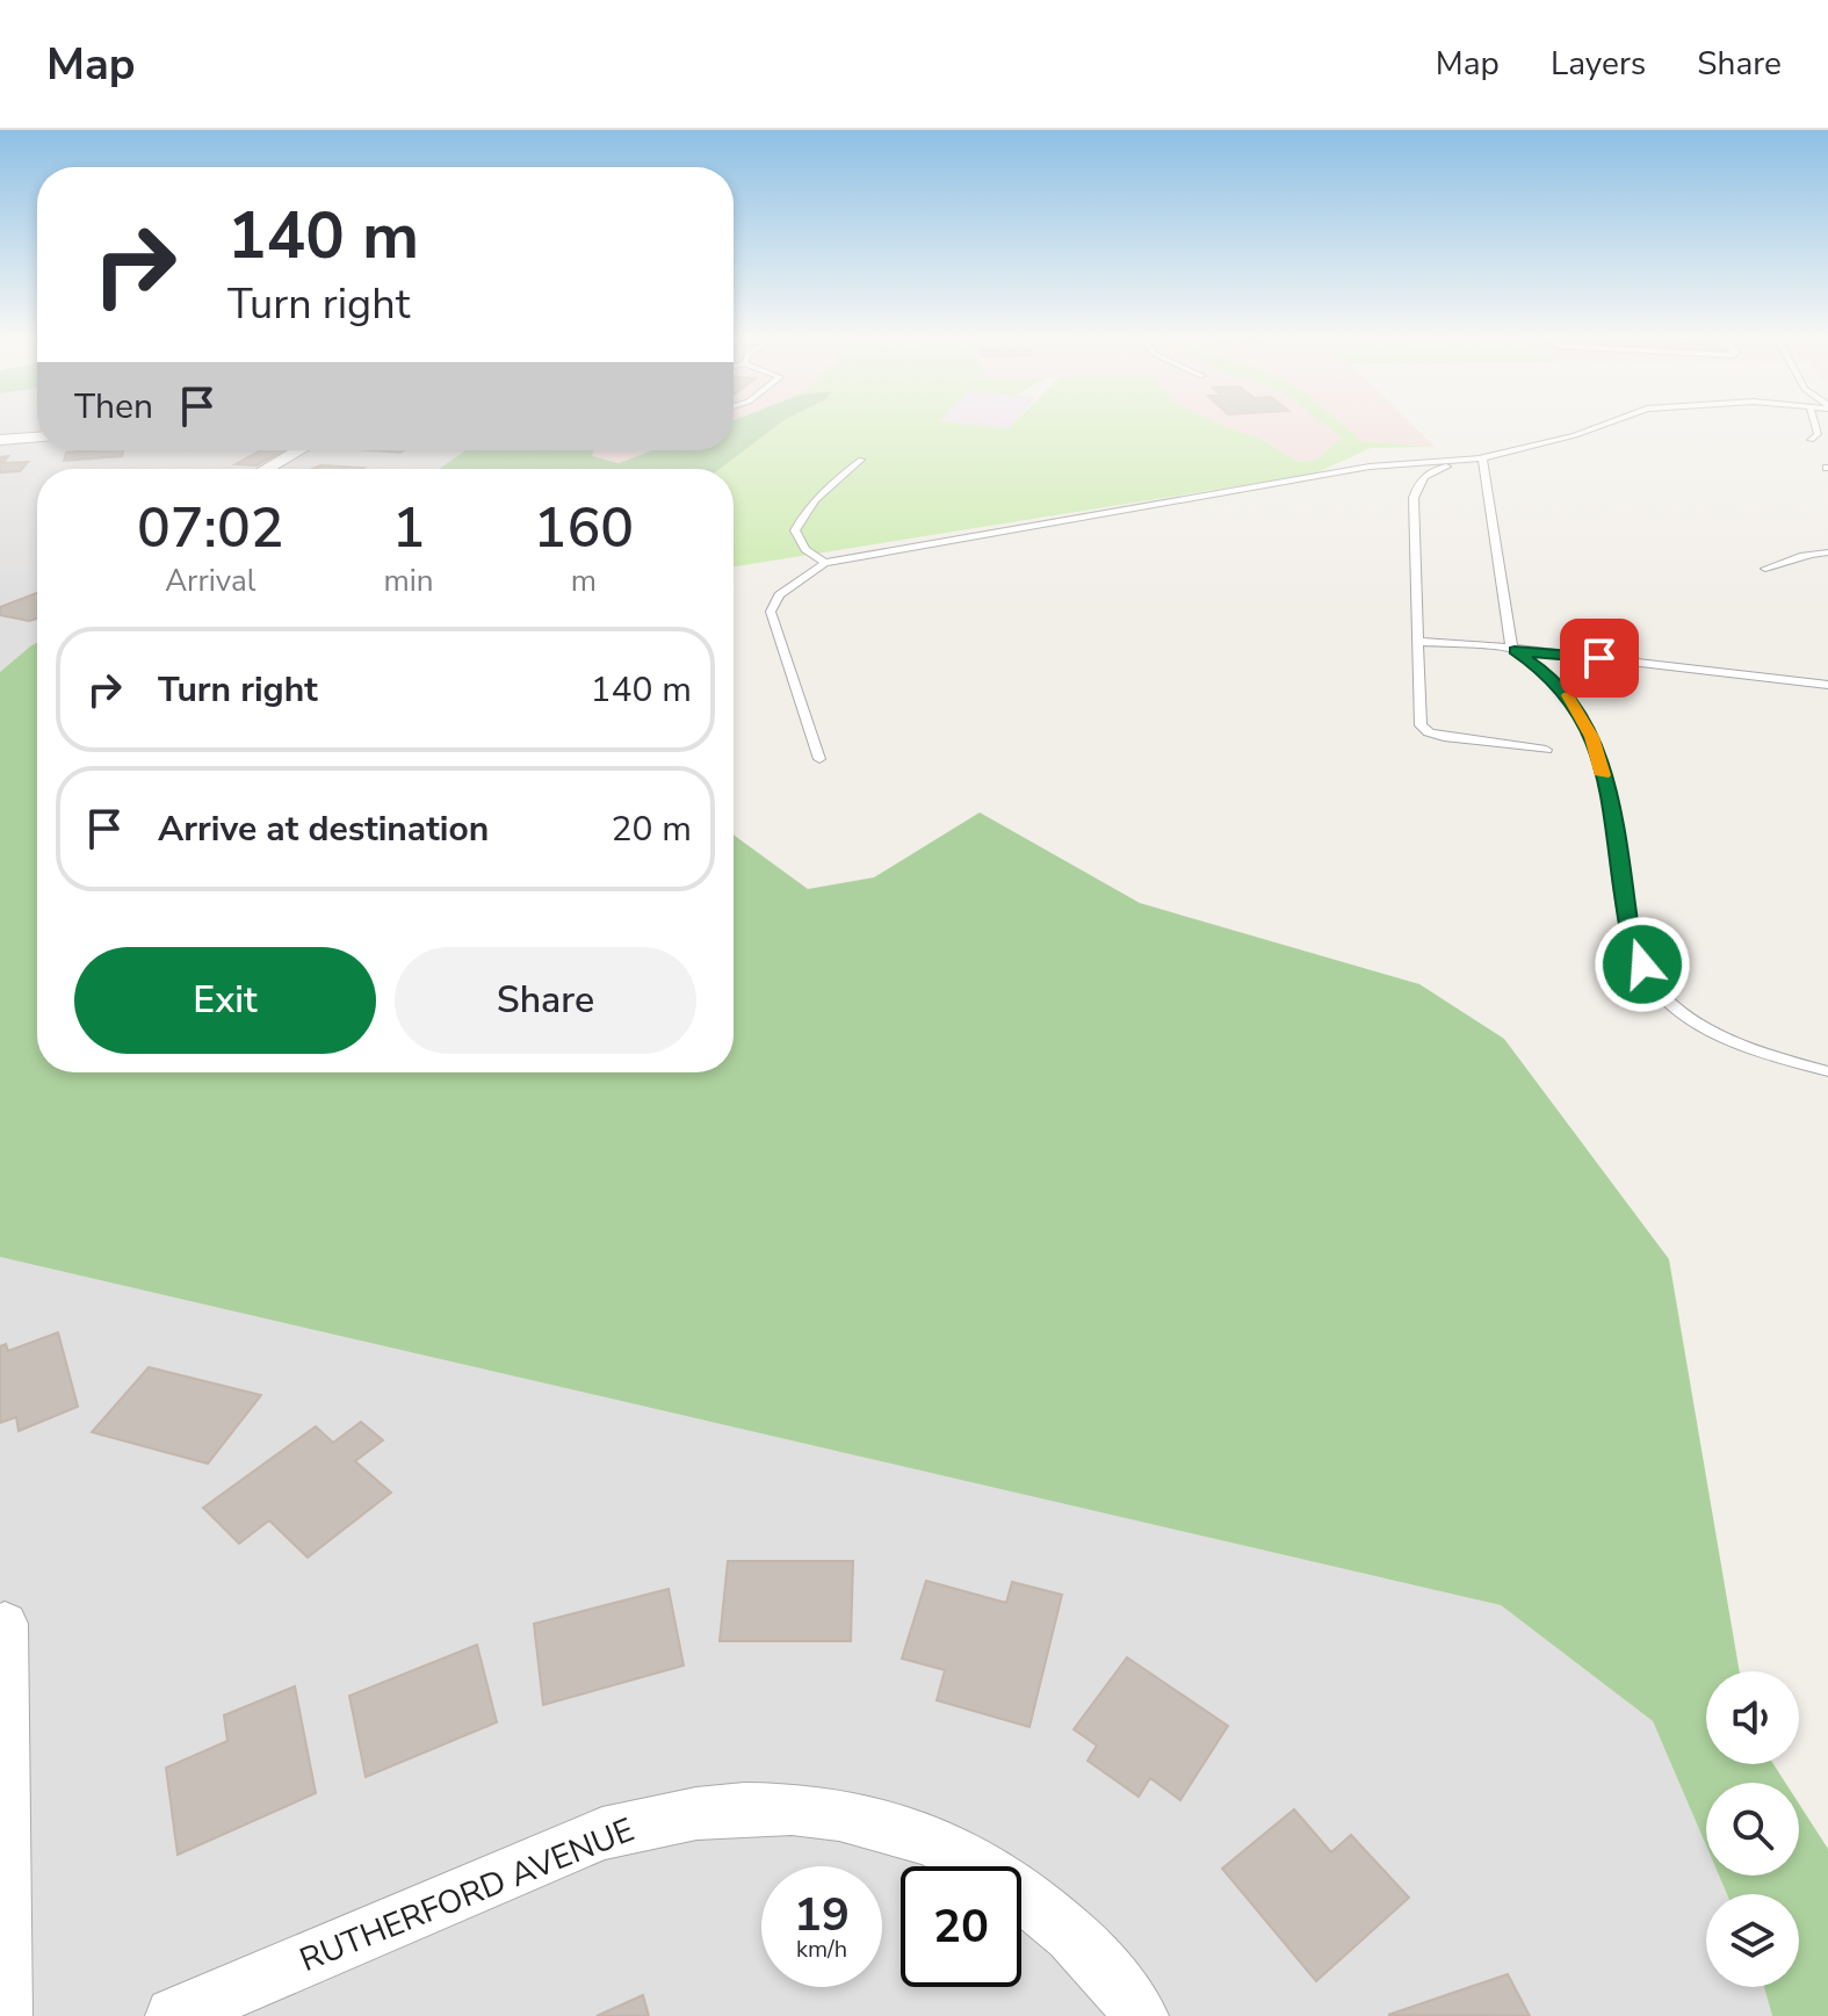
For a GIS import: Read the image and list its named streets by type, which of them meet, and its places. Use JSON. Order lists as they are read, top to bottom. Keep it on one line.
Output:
{"streets":{"street":["RUTHERFORD AVENUE"]},"page":{"header":"Map","nav":["Map","Layers","Share"],"turn":["140 m","Turn right"],"then":"Then","eta":["07:02","Arrival","1","min","160","m"],"list":[{"name":"Turn right","value":"140 m"},{"name":"Arrive at destination","value":"20 m"}],"buttons":["Exit","Share"],"speed":"19 km/h","limit":"20"}}
